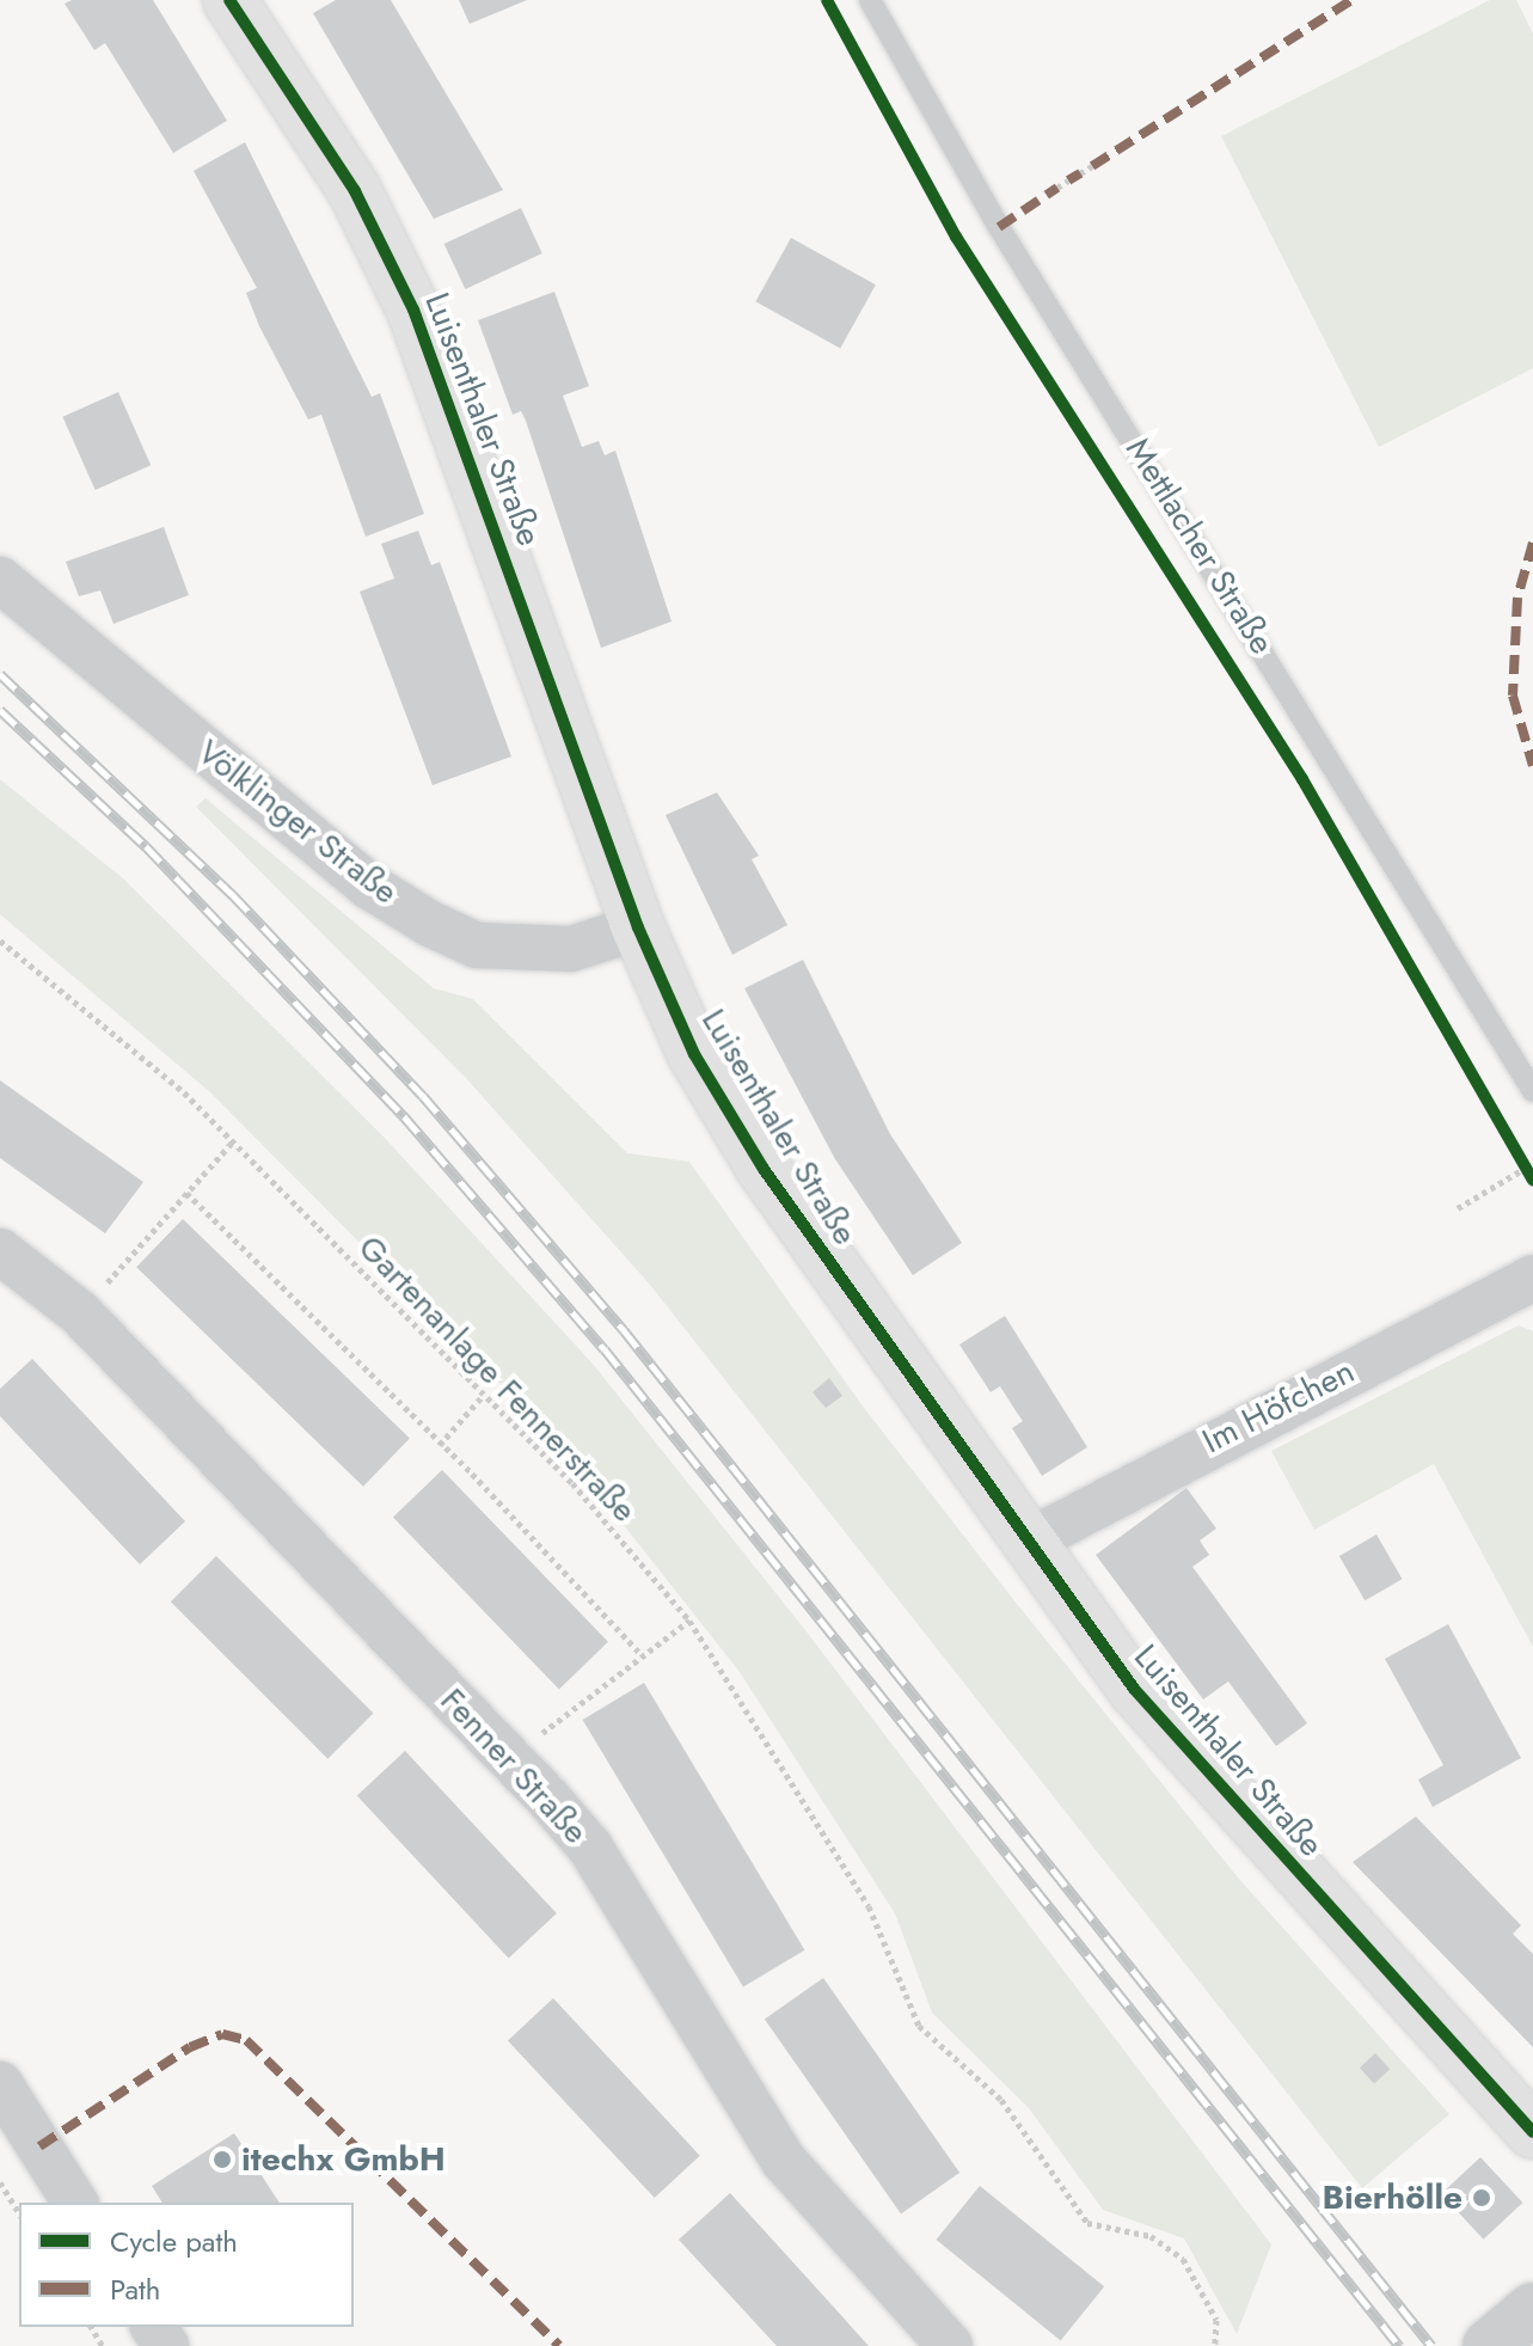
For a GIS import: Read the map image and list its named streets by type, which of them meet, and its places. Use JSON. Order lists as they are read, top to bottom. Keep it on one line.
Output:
{"streets":{"main road":["Luisenthaler Straße"],"street":["Völklinger Straße","Im Höfchen","Fenner Straße"],"lane":["Mettlacher Straße"],"path":["Gartenanlage Fennerstraße"]},"crossings":[["Luisenthaler Straße","Völklinger Straße"],["Luisenthaler Straße","Im Höfchen"]],"places":["itechx GmbH","Bierhölle"],"legend":["Cycle path","Path"]}
